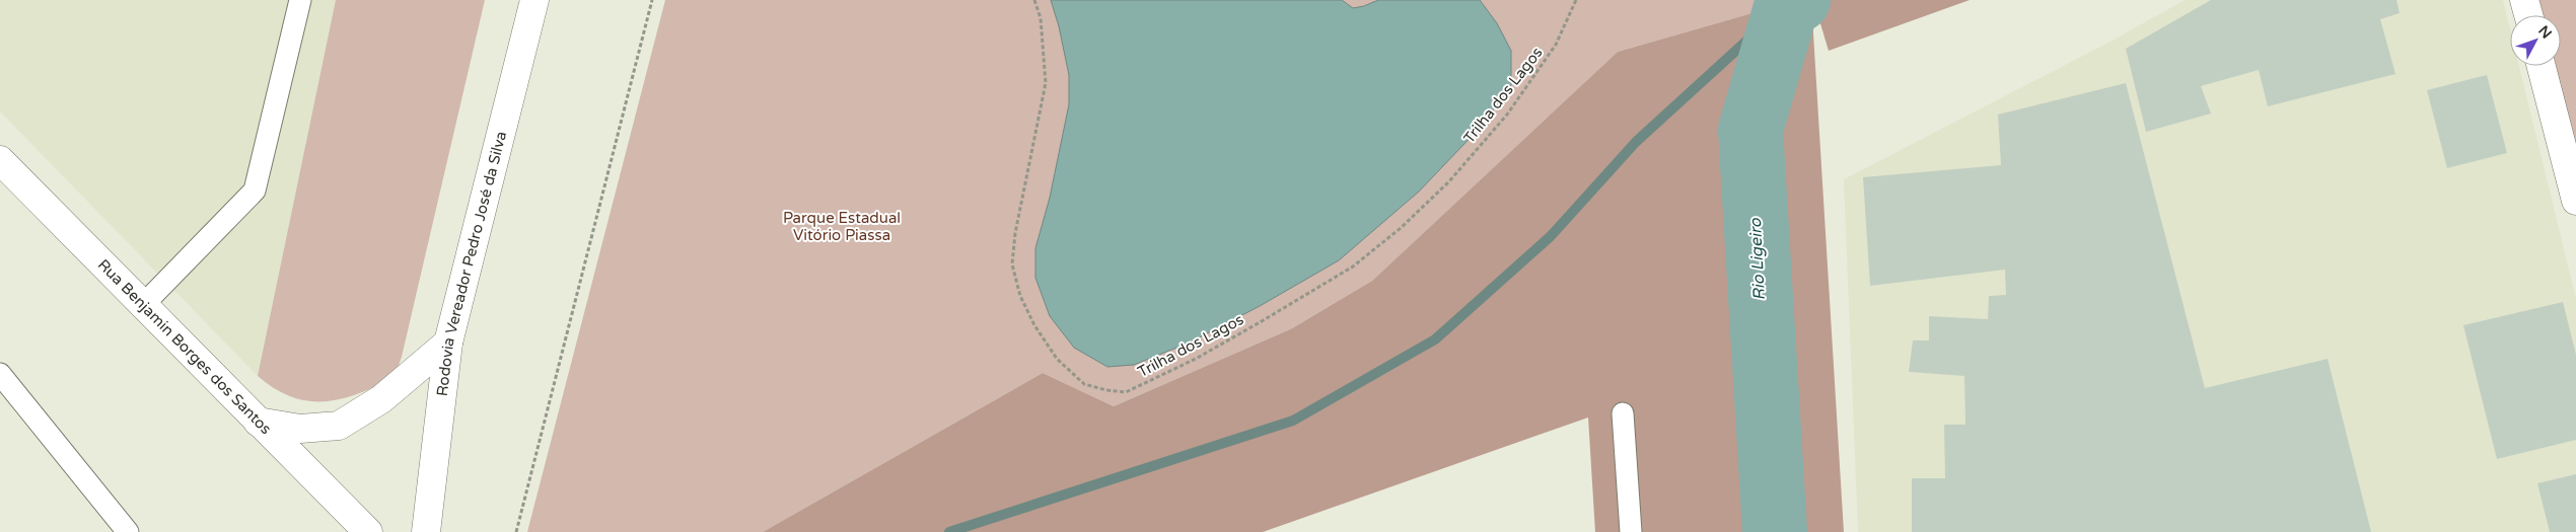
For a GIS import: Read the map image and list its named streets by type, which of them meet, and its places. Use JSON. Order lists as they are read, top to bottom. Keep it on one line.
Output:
{"streets":{"main road":["Rodovia Vereador Pedro José da Silva","Rua Benjamin Borges dos Santos"],"path":["Trilha dos Lagos"]},"water":["Rio Ligeiro"],"parks":["Parque Estadual Vitório Piassa"],"north":"top right"}
